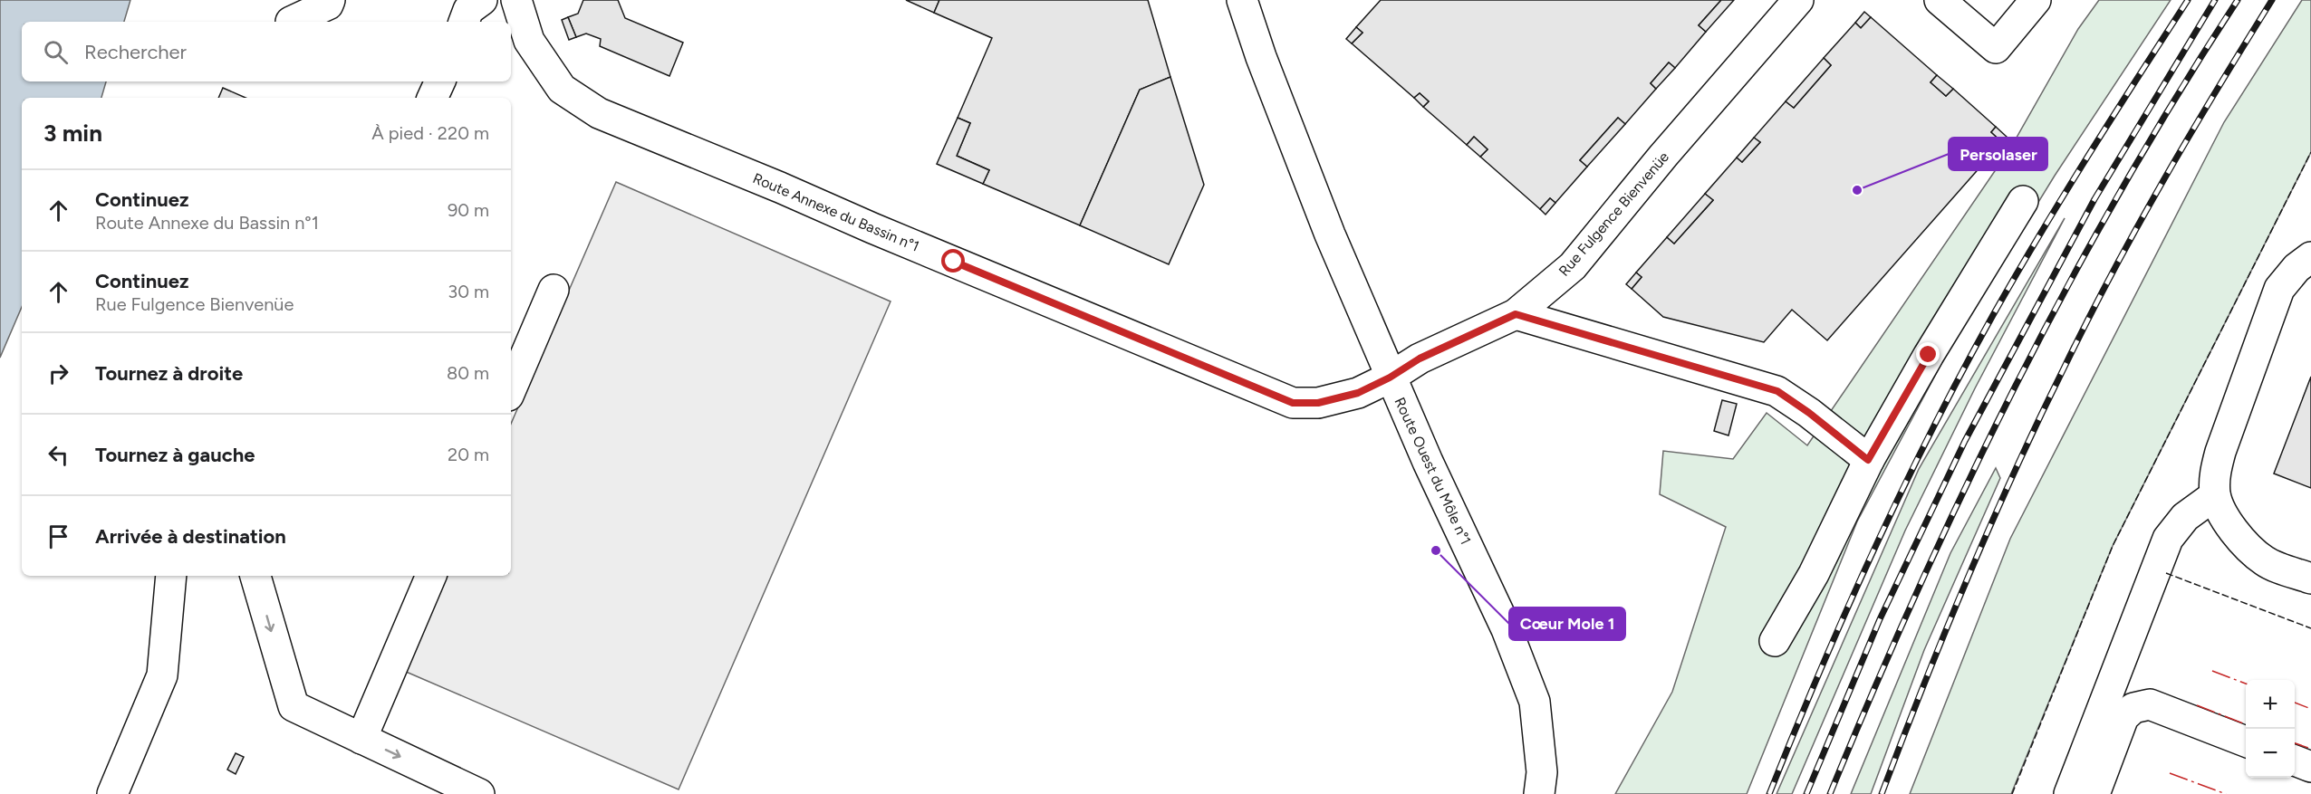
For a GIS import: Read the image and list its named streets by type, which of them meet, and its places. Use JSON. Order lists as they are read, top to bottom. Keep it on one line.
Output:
{"streets":{"street":["Route Annexe du Bassin n°1","Rue Fulgence Bienvenüe","Route Ouest du Môle n°1"]},"crossings":[["Route Annexe du Bassin n°1","Rue Fulgence Bienvenüe"],["Route Annexe du Bassin n°1","Route Ouest du Môle n°1"],["Rue Fulgence Bienvenüe","Route Ouest du Môle n°1"]],"places":["Persolaser","Cœur Mole 1"],"page":{"search":"Rechercher","heading":["3 min","À pied · 220 m"],"list":[["Continuez","Route Annexe du Bassin n°1","90 m"],["Continuez","Rue Fulgence Bienvenüe","30 m"],["Tournez à droite","80 m"],["Tournez à gauche","20 m"],"Arrivée à destination"],"map_buttons":["+","−"]}}
